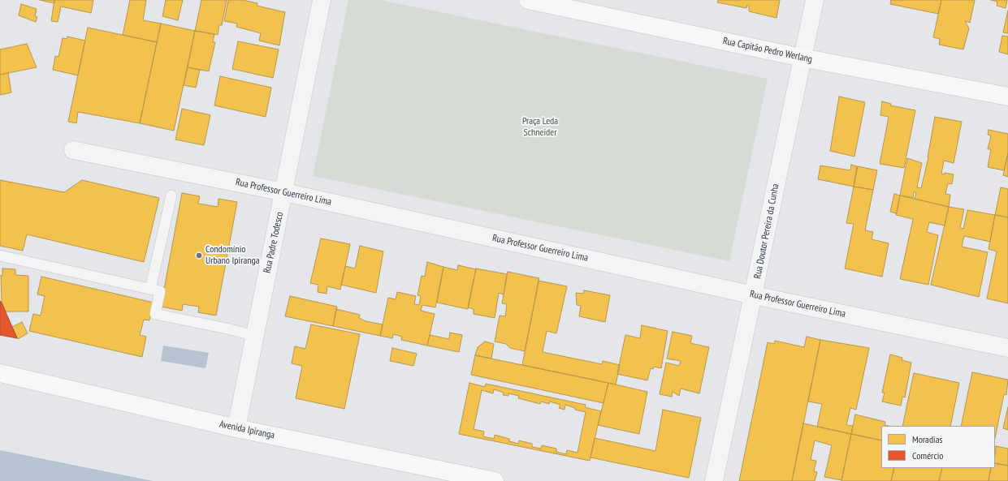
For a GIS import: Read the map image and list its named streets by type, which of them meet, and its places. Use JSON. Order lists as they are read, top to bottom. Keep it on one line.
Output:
{"streets":{"main road":["Rua Capitão Pedro Werlang","Avenida Ipiranga"],"street":["Rua Professor Guerreiro Lima","Rua Doutor Pereira da Cunha","Rua Padre Todesco"]},"crossings":[["Rua Capitão Pedro Werlang","Rua Doutor Pereira da Cunha"],["Rua Professor Guerreiro Lima","Rua Doutor Pereira da Cunha"],["Rua Professor Guerreiro Lima","Rua Padre Todesco"],["Rua Padre Todesco","Avenida Ipiranga"]],"parks":["Praça Leda Schneider"],"places":["Condomínio Urbano Ipiranga"],"legend":["Moradias","Comércio"]}
